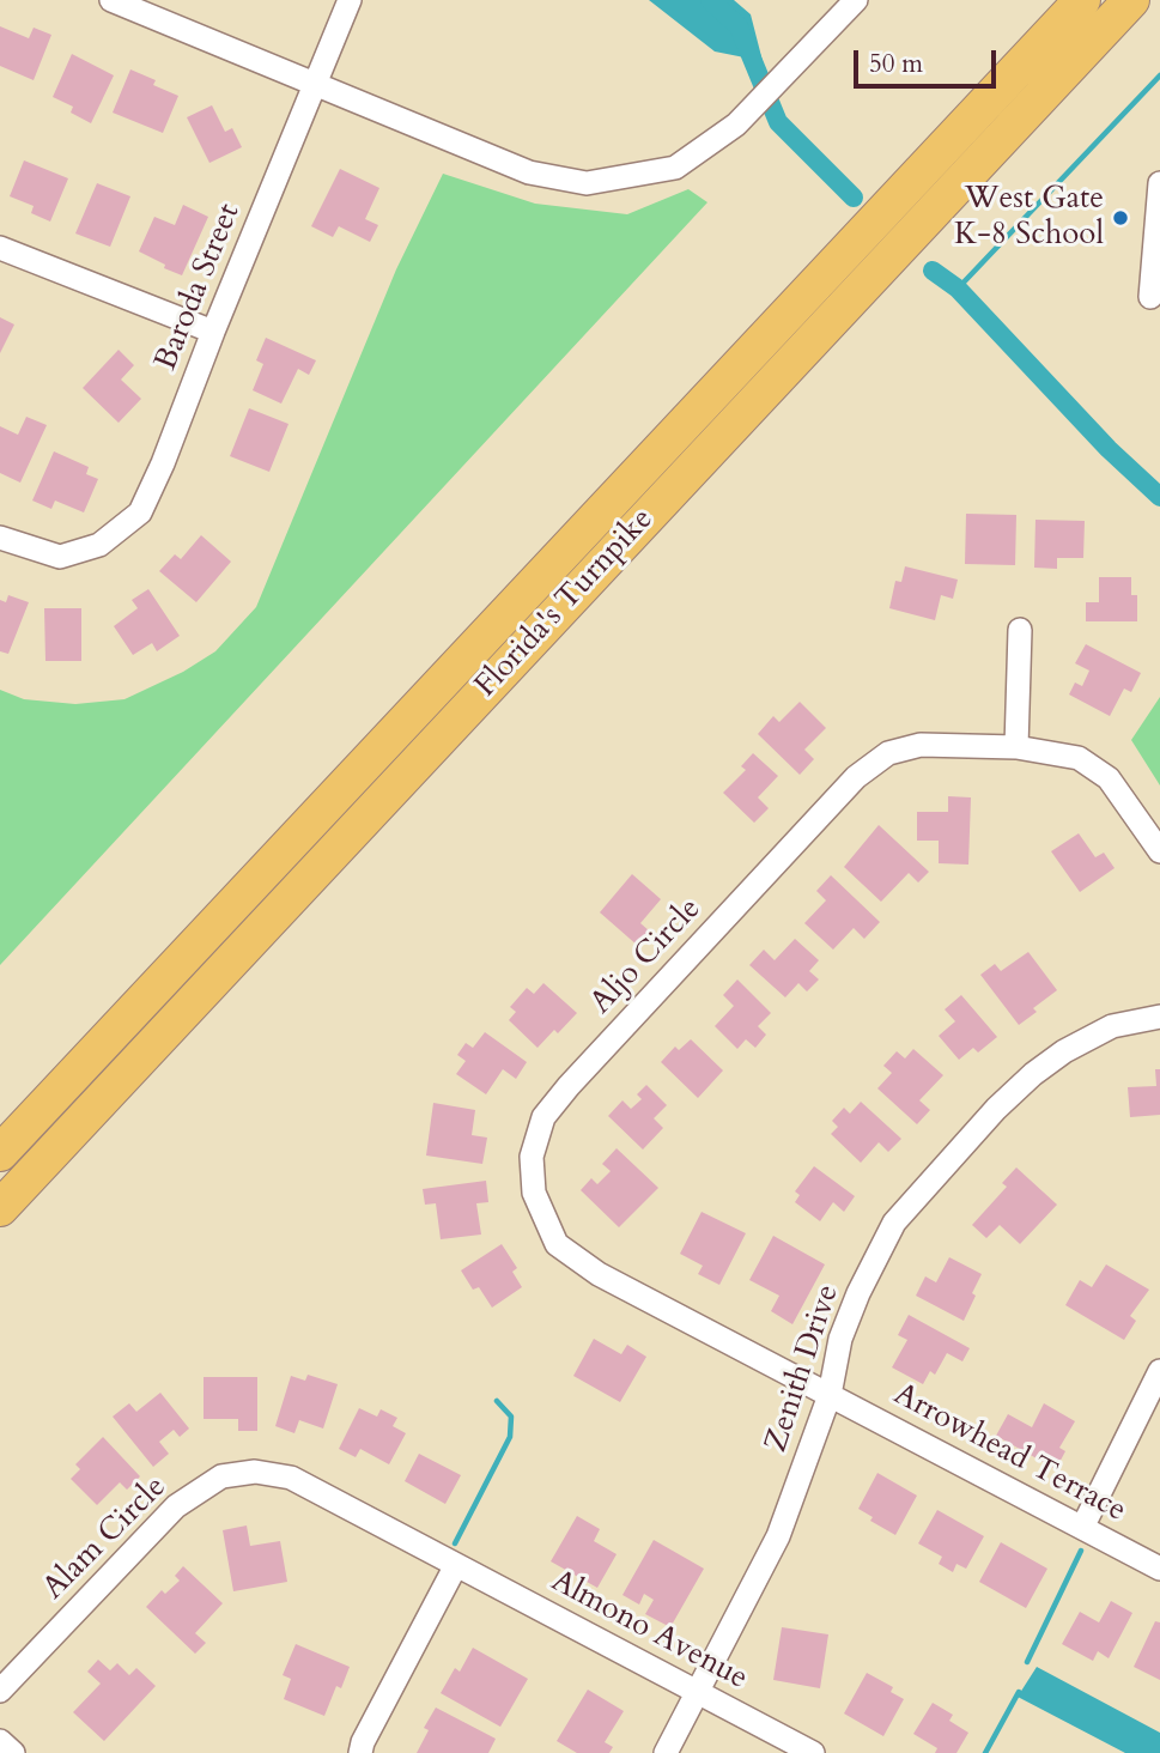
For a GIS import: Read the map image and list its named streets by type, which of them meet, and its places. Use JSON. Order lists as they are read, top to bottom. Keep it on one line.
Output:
{"streets":{"highway":["Florida's Turnpike"],"street":["Baroda Street","Aljo Circle","Zenith Drive","Arrowhead Terrace","Alam Circle","Almono Avenue"]},"crossings":[["Aljo Circle","Zenith Drive"],["Aljo Circle","Arrowhead Terrace"],["Zenith Drive","Arrowhead Terrace"],["Zenith Drive","Almono Avenue"],["Alam Circle","Almono Avenue"]],"places":["West Gate K-8 School"],"scale_bar":"50 m"}
